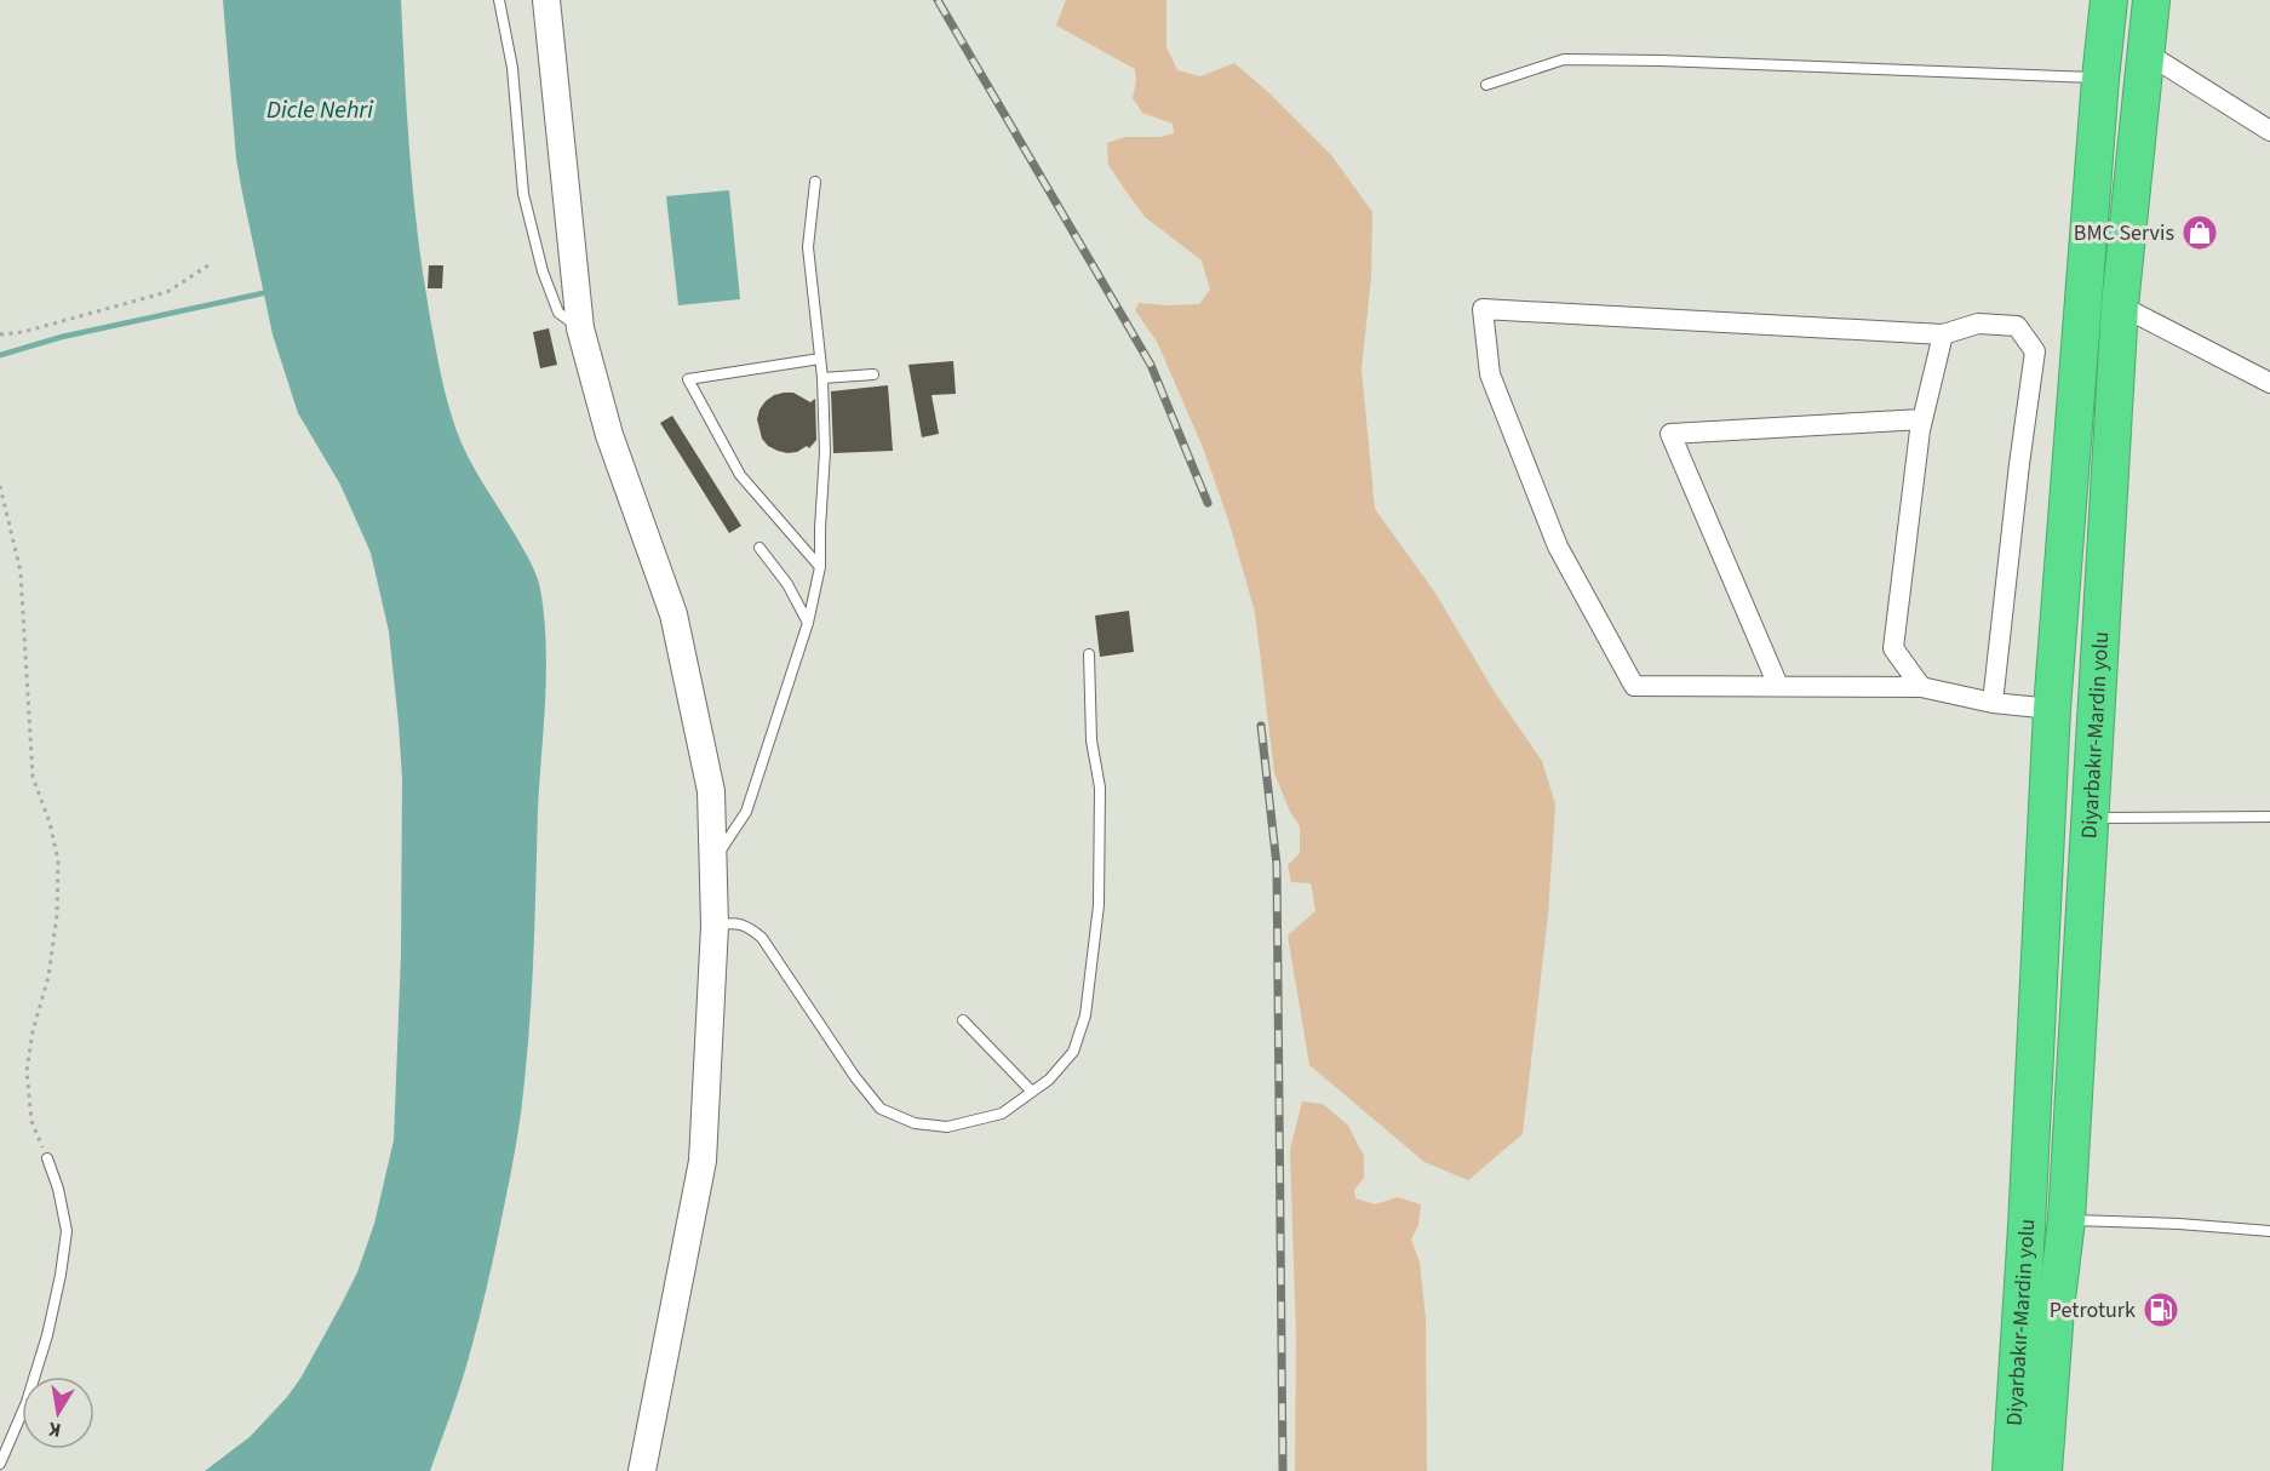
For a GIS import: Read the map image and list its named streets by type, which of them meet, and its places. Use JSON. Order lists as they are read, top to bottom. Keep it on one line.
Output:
{"streets":{"highway":["Diyarbakır-Mardin yolu"]},"water":["Dicle Nehri"],"places":{"shop":["BMC Servis"],"fuel station":["Petroturk"]},"north":"bottom"}
